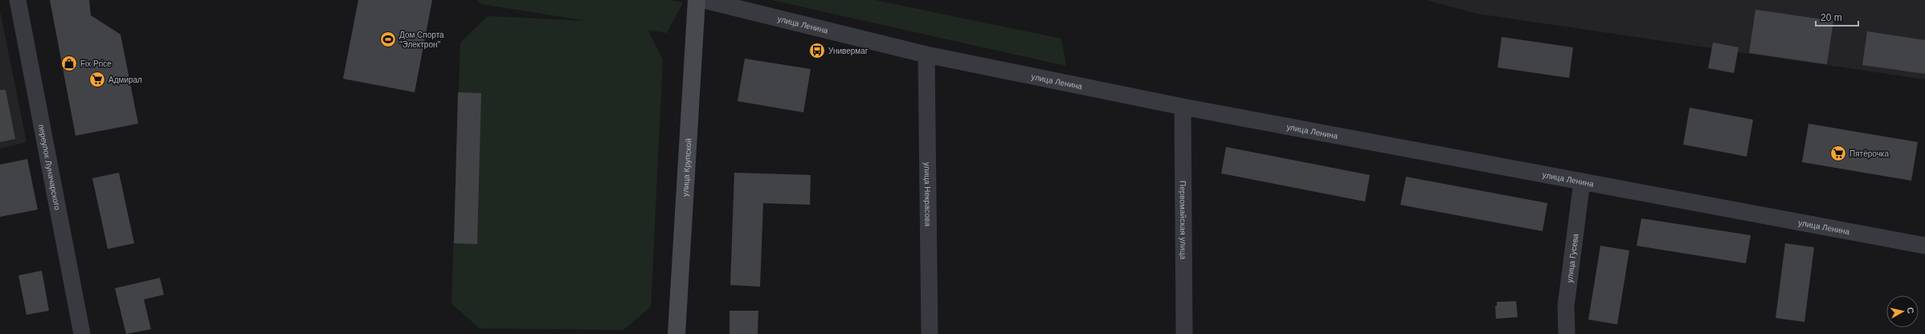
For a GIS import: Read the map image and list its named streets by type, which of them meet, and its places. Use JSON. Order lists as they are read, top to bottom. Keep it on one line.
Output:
{"streets":{"street":["улица Ленина","переулок Луначарского","улица Крупской","улица Некрасова","Первомайская улица","улица Гусева"]},"crossings":[["улица Ленина","улица Некрасова"],["улица Ленина","Первомайская улица"],["улица Ленина","улица Гусева"]],"places":{"sports":["Дом Спорта \"Электрон\""],"bus stop":["Универмаг"],"shop":["Fix Price"],"supermarket":["Адмирал","Пятёрочка"]},"scale_bar":"20 m","north":"right"}
